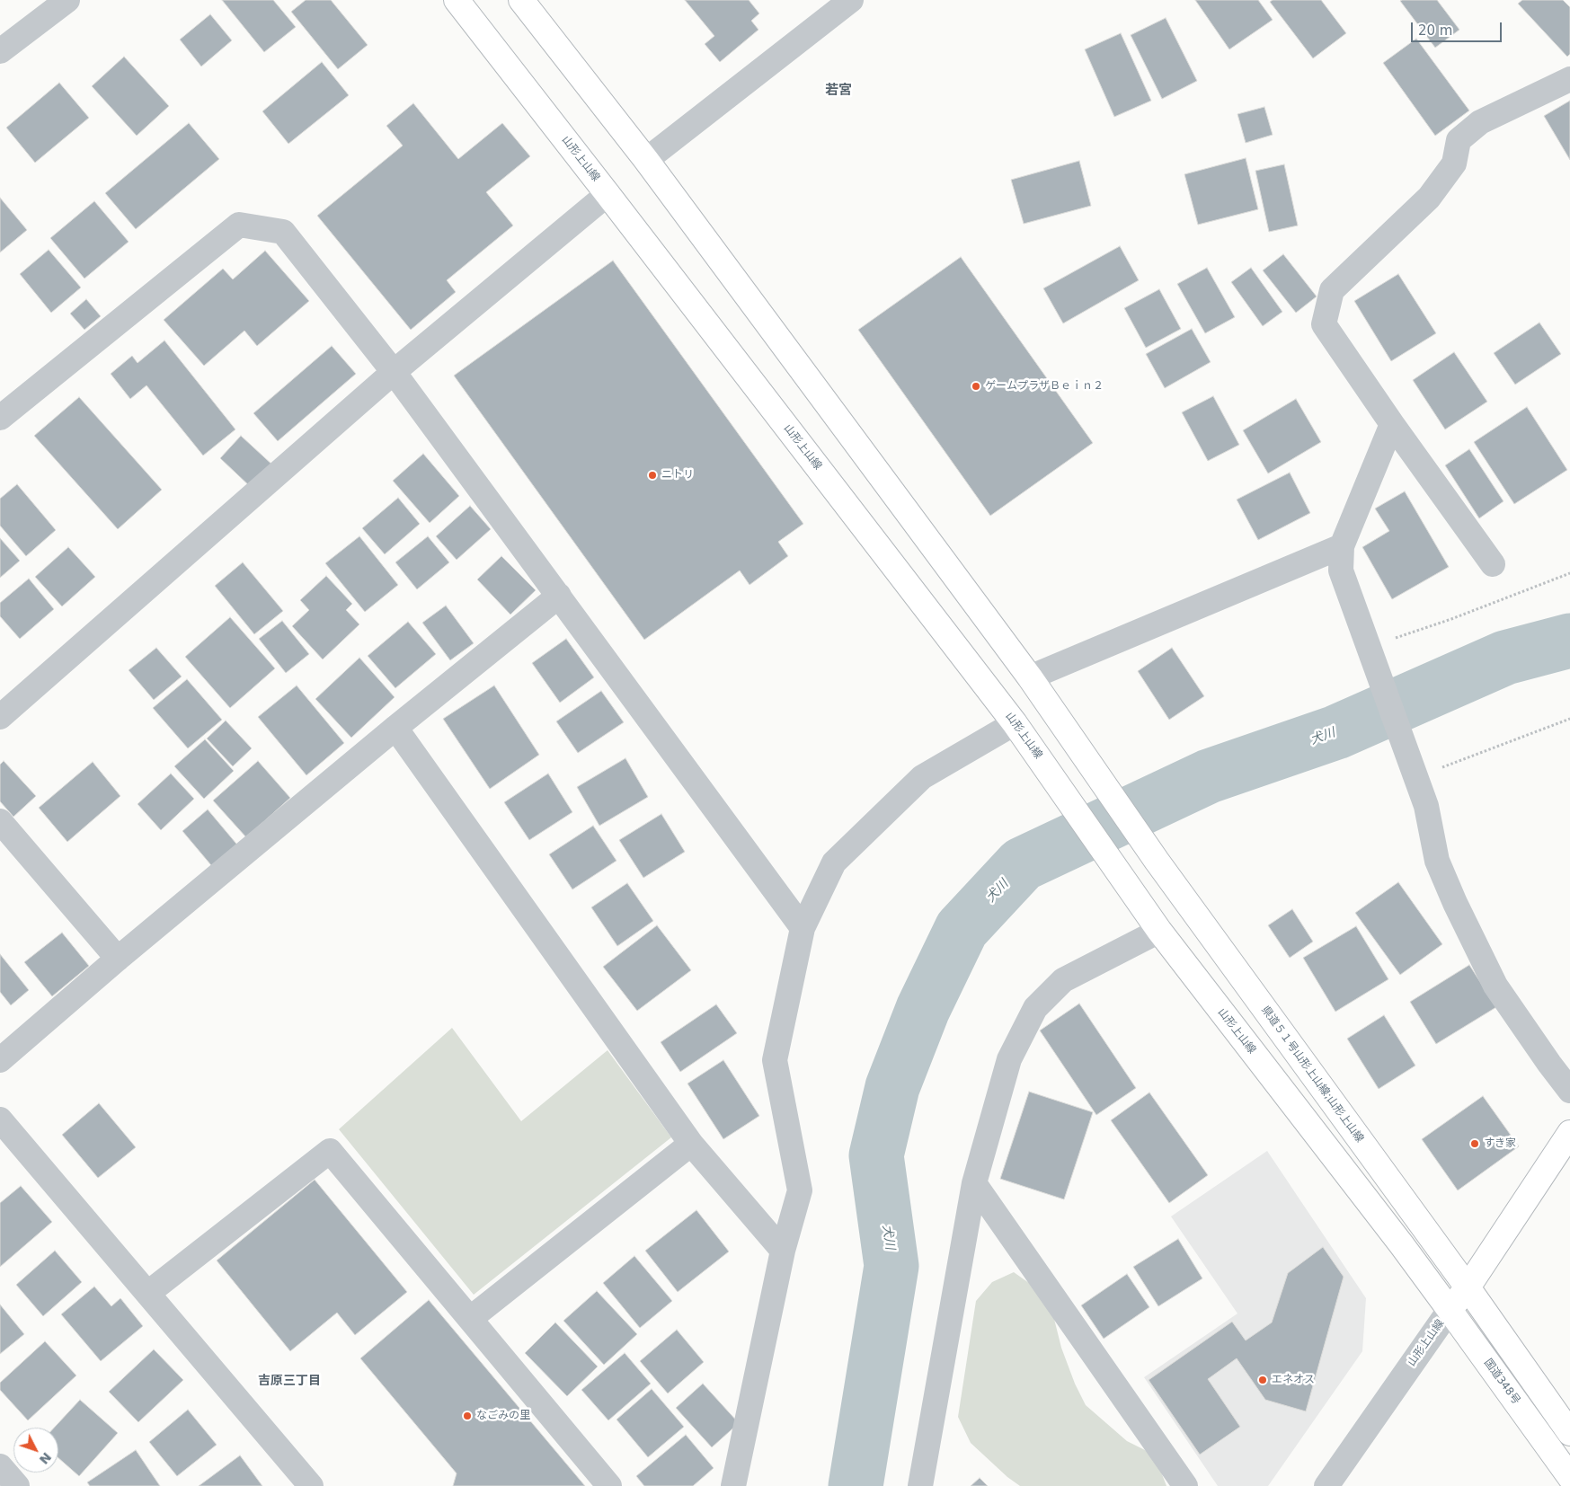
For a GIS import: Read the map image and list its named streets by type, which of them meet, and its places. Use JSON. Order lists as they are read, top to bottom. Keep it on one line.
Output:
{"streets":{"main road":["山形上山線","県道５１号山形上山線;山形上山線","国道348号"]},"crossings":[["山形上山線","国道348号"]],"districts":["若宮","吉原三丁目"],"water":["犬川"],"places":["ゲームプラザＢｅｉｎ２","ニトリ","すき家","エネオス","なごみの里"],"scale_bar":"20 m","north":"bottom right"}
